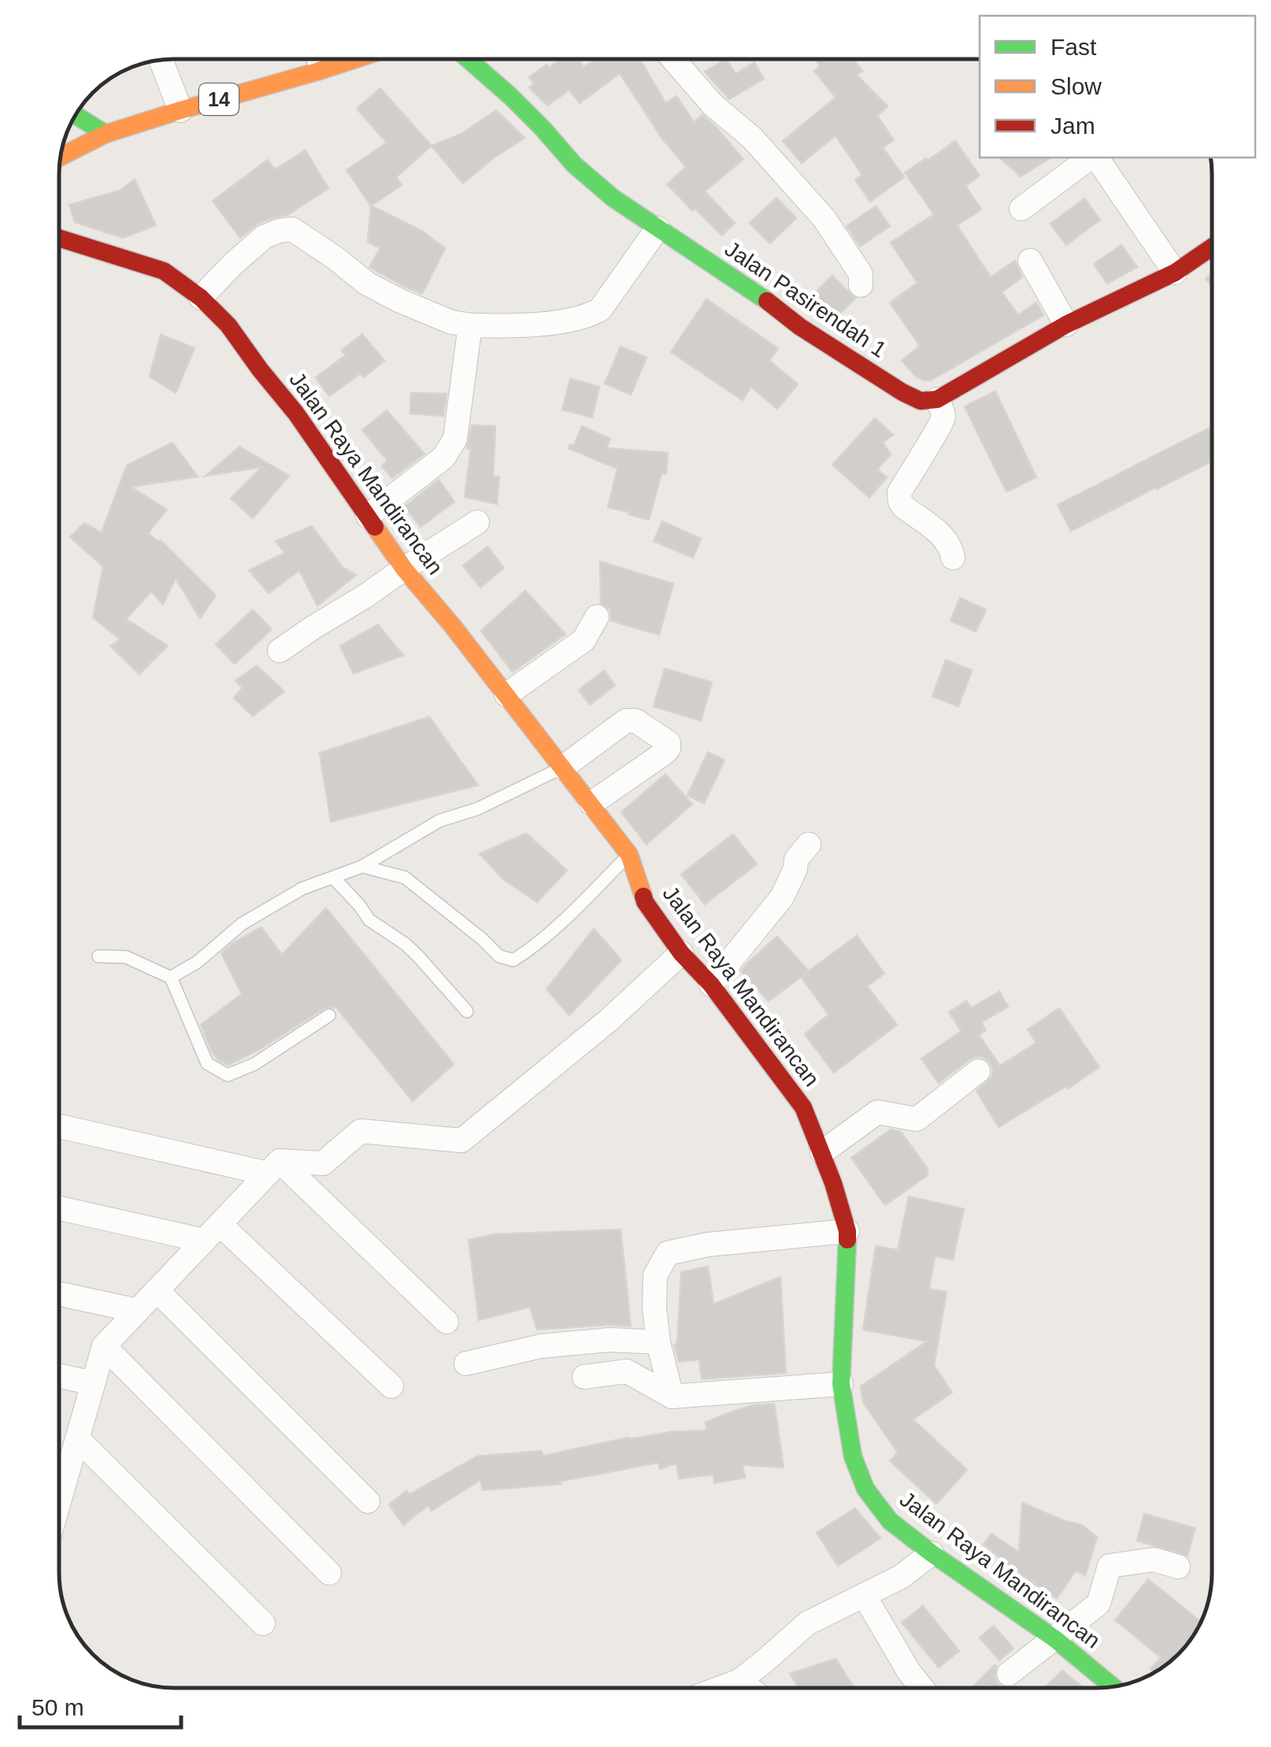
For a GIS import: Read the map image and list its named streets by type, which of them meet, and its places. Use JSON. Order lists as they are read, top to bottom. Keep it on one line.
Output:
{"streets":{"main road":["14","Jalan Pasirendah 1","Jalan Raya Mandirancan"]},"legend":["Fast","Slow","Jam"],"scale_bar":"50 m"}
